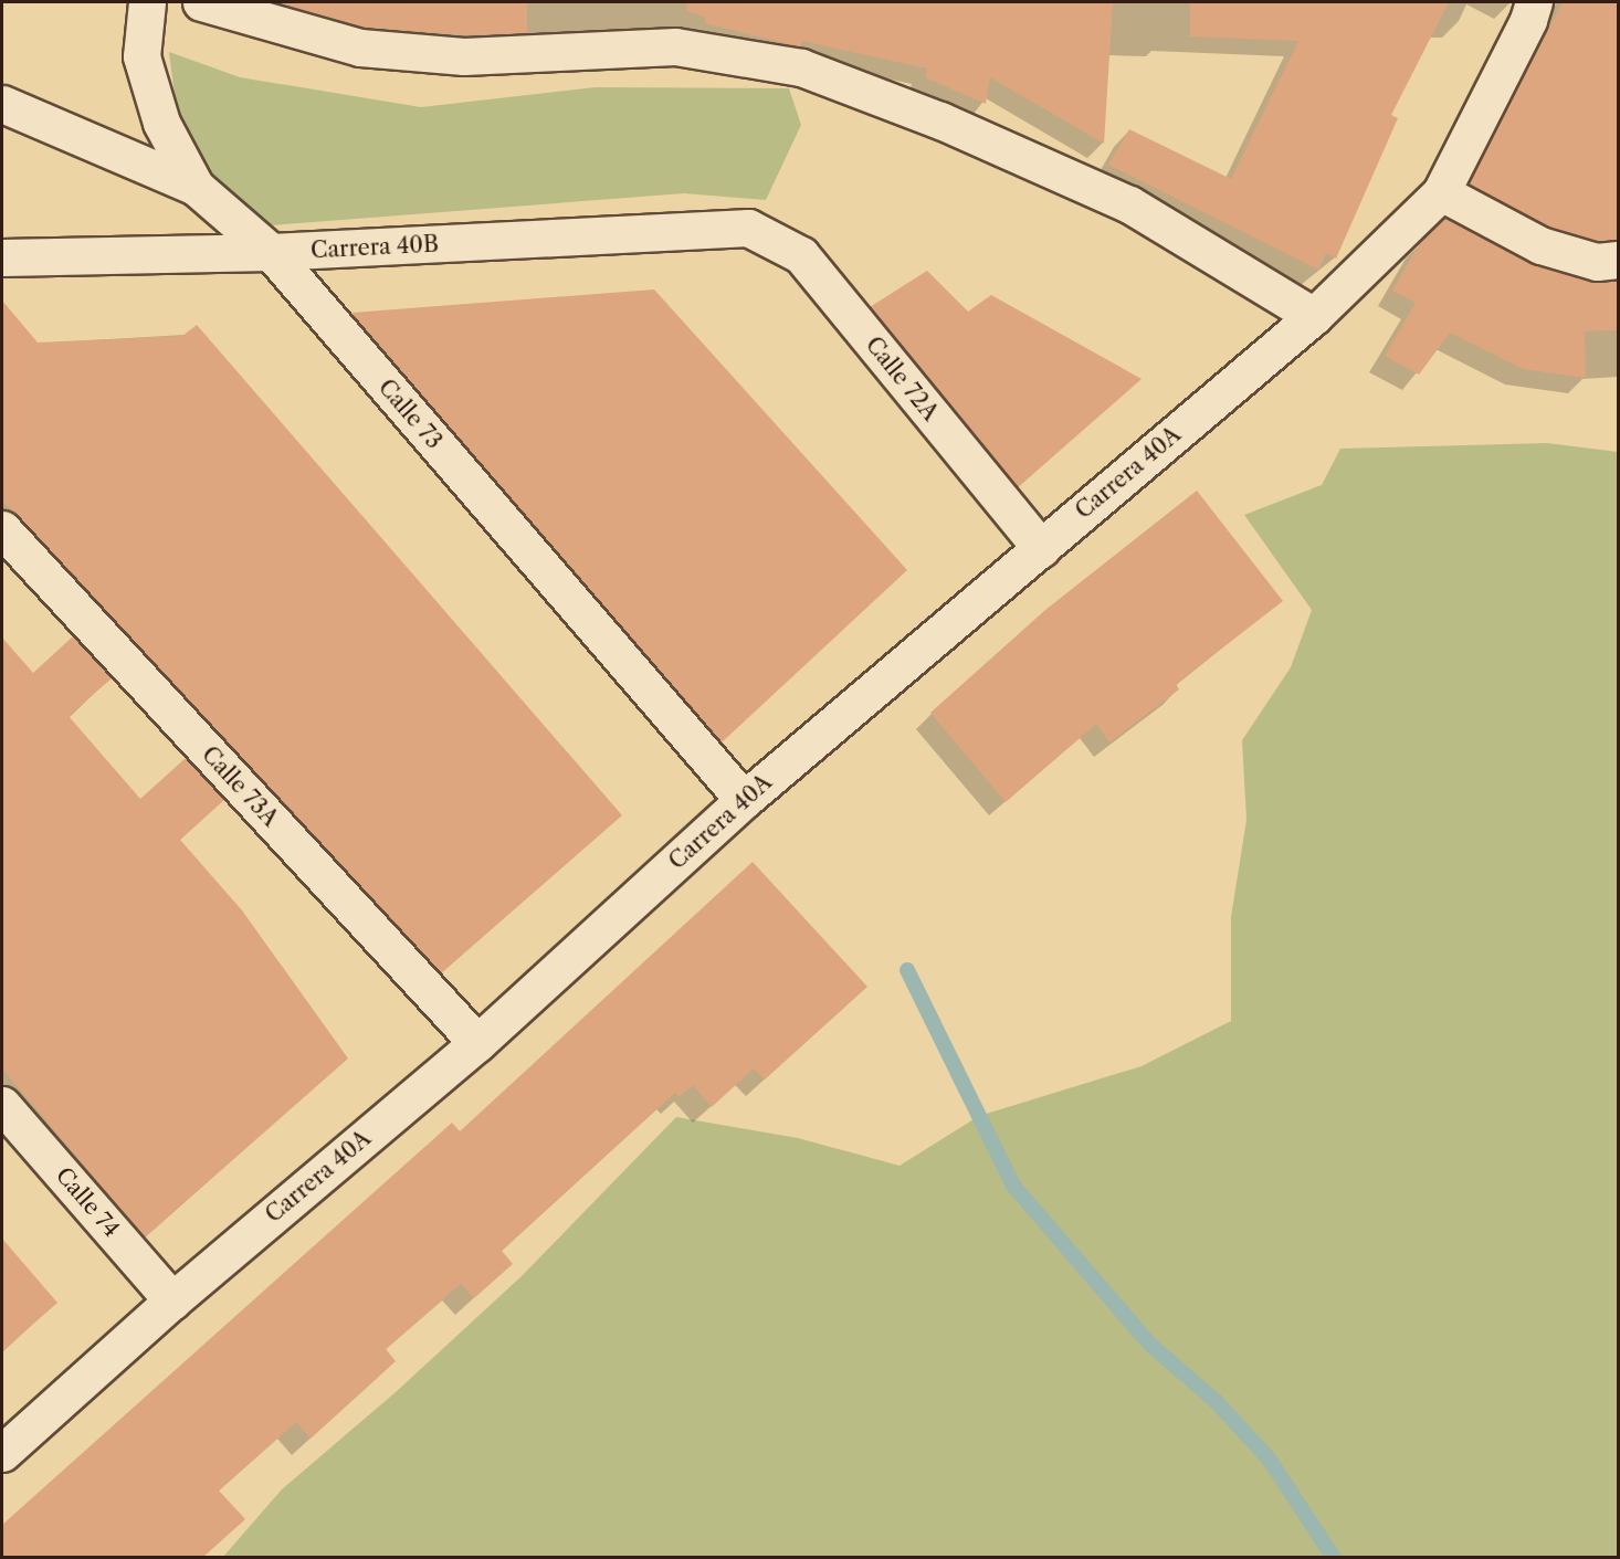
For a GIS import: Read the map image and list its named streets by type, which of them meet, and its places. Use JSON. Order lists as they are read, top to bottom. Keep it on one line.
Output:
{"streets":{"street":["Carrera 40B","Calle 72A","Calle 73","Carrera 40A","Calle 73A","Calle 74"]},"crossings":[["Carrera 40B","Calle 72A"],["Carrera 40B","Calle 73"],["Calle 72A","Carrera 40A"],["Calle 73","Carrera 40A"],["Carrera 40A","Calle 73A"],["Carrera 40A","Calle 74"]]}
